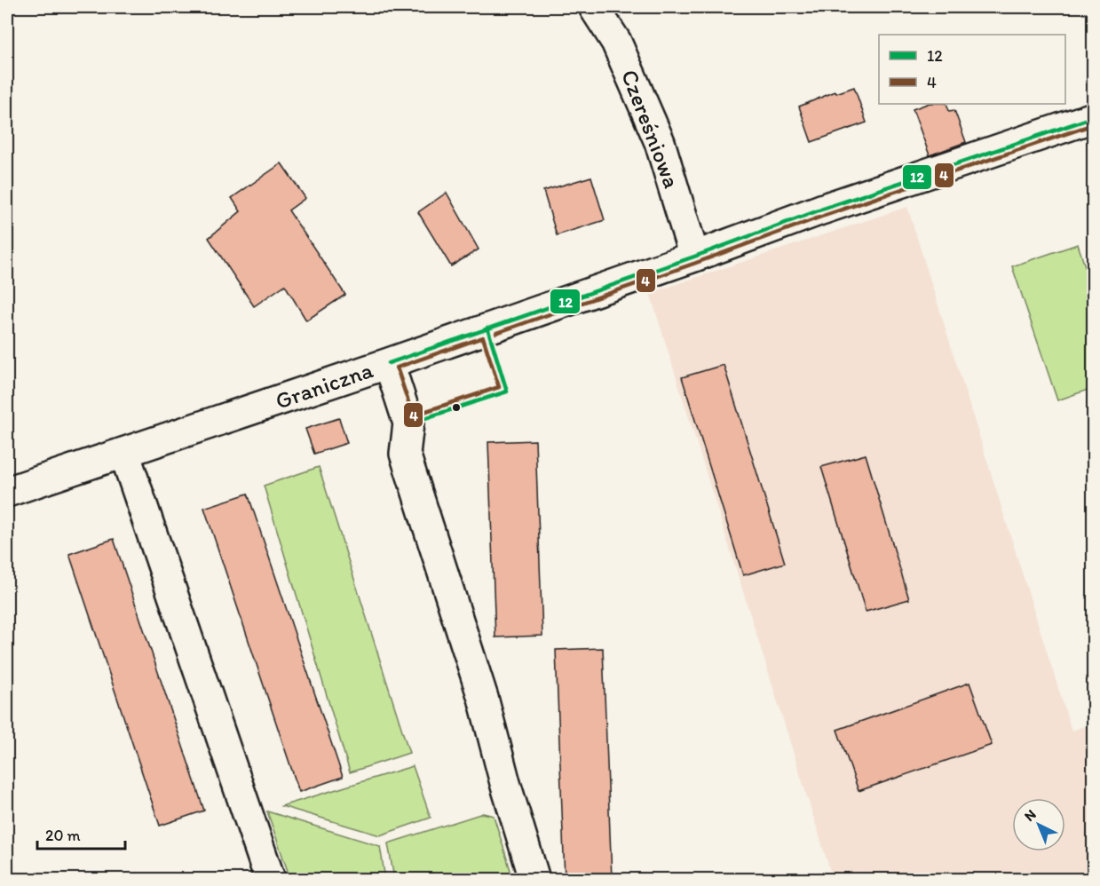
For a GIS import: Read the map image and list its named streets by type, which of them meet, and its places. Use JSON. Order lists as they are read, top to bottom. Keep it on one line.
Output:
{"streets":{"street":["Czereśniowa","Graniczna"]},"crossings":[["Czereśniowa","Graniczna"]],"lines":["transit line 12","transit line 4"],"legend":["12","4"],"scale_bar":"20 m","north":"top left"}
